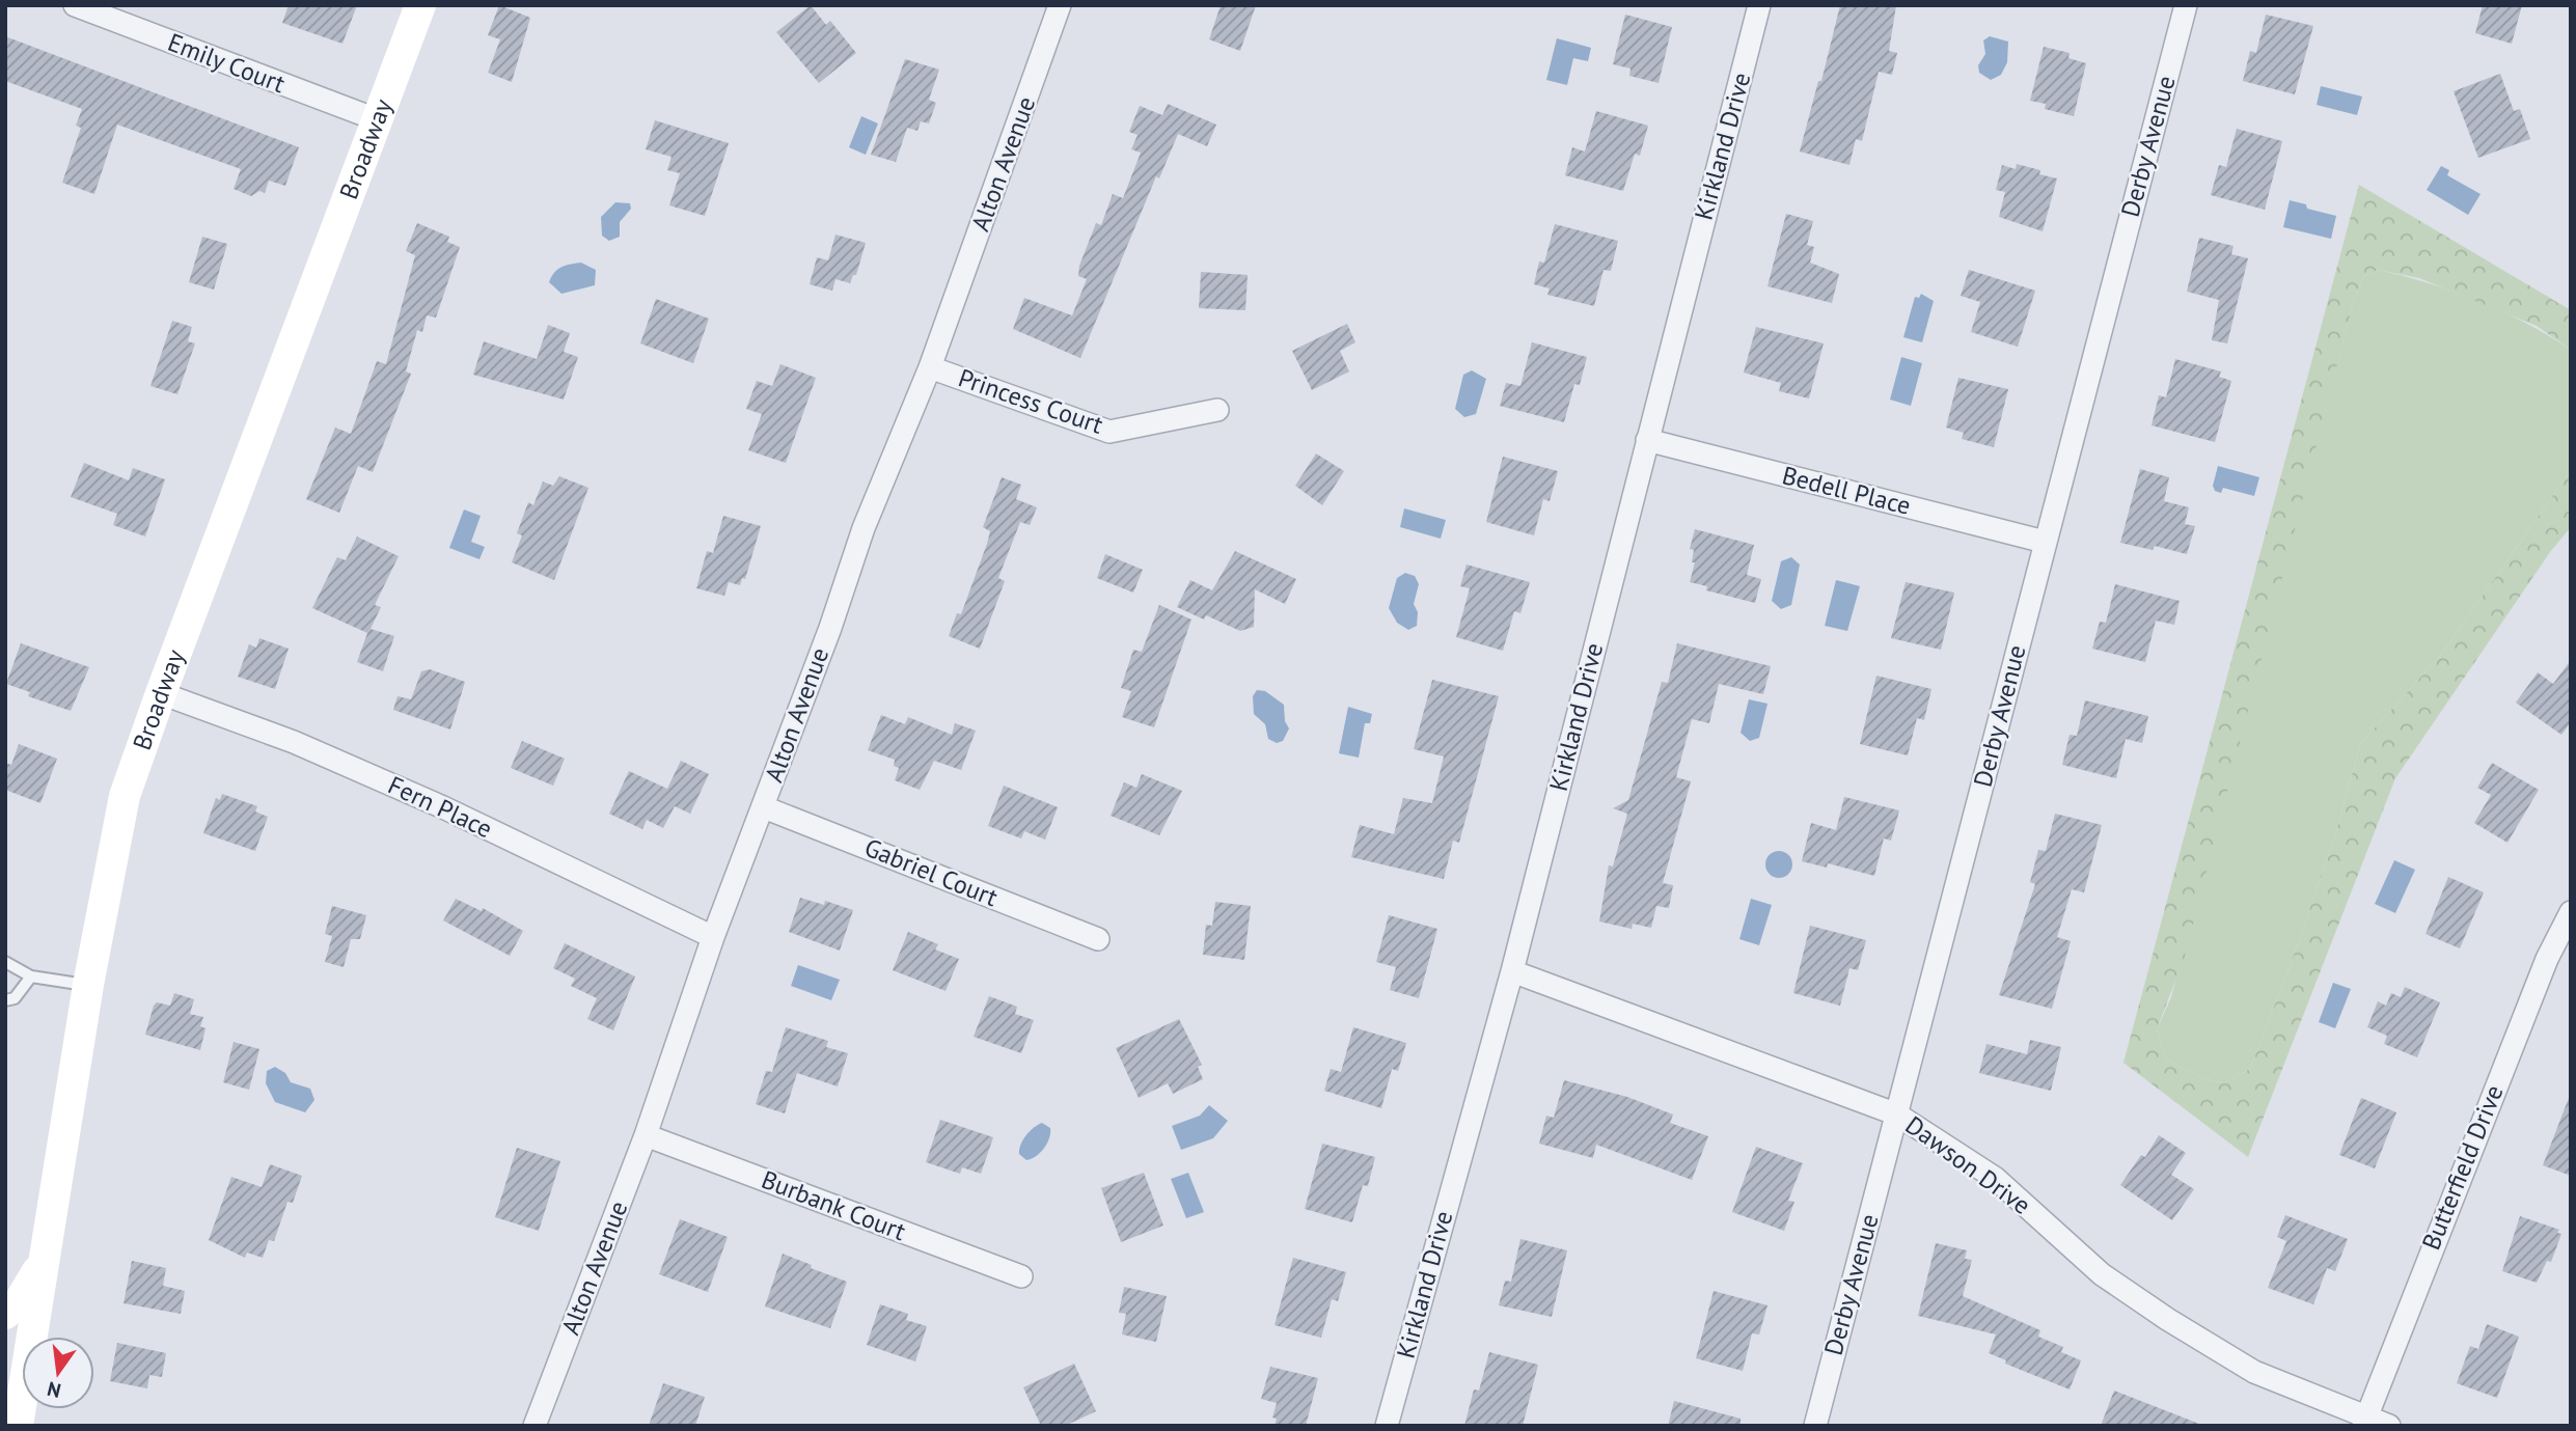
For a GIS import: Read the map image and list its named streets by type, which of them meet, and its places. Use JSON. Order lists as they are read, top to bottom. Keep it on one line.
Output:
{"streets":{"main road":["Broadway"],"street":["Emily Court","Kirkland Drive","Derby Avenue","Alton Avenue","Princess Court","Bedell Place","Fern Place","Gabriel Court","Dawson Drive","Butterfield Drive","Burbank Court"]},"crossings":[["Emily Court","Broadway"],["Kirkland Drive","Bedell Place"],["Kirkland Drive","Dawson Drive"],["Derby Avenue","Bedell Place"],["Derby Avenue","Dawson Drive"],["Broadway","Fern Place"],["Alton Avenue","Princess Court"],["Alton Avenue","Fern Place"],["Alton Avenue","Gabriel Court"],["Alton Avenue","Burbank Court"],["Dawson Drive","Butterfield Drive"]],"north":"bottom"}
